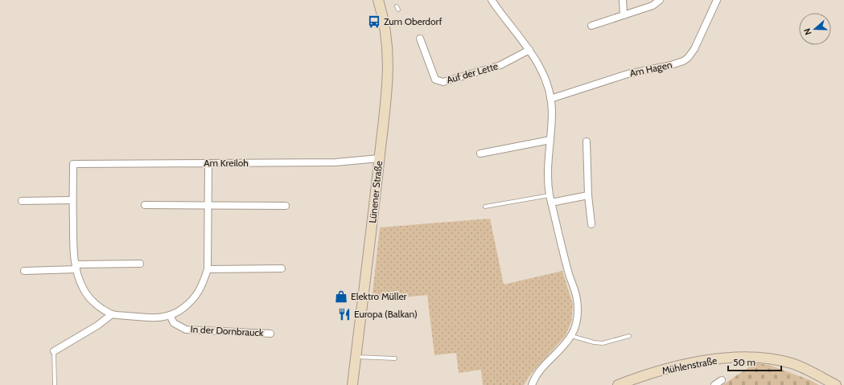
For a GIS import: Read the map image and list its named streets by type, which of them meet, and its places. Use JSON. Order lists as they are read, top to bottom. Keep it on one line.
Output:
{"streets":{"main road":["Lünener Straße","Mühlenstraße"],"street":["Am Hagen","Auf der Lette","Am Kreiloh","In der Dornbrauck"]},"crossings":[["Am Kreiloh","Lünener Straße"]],"places":{"bus stop":["Zum Oberdorf"],"shop":["Elektro Müller"],"restaurant":["Europa (Balkan)"]},"scale_bar":"50 m","north":"left"}
